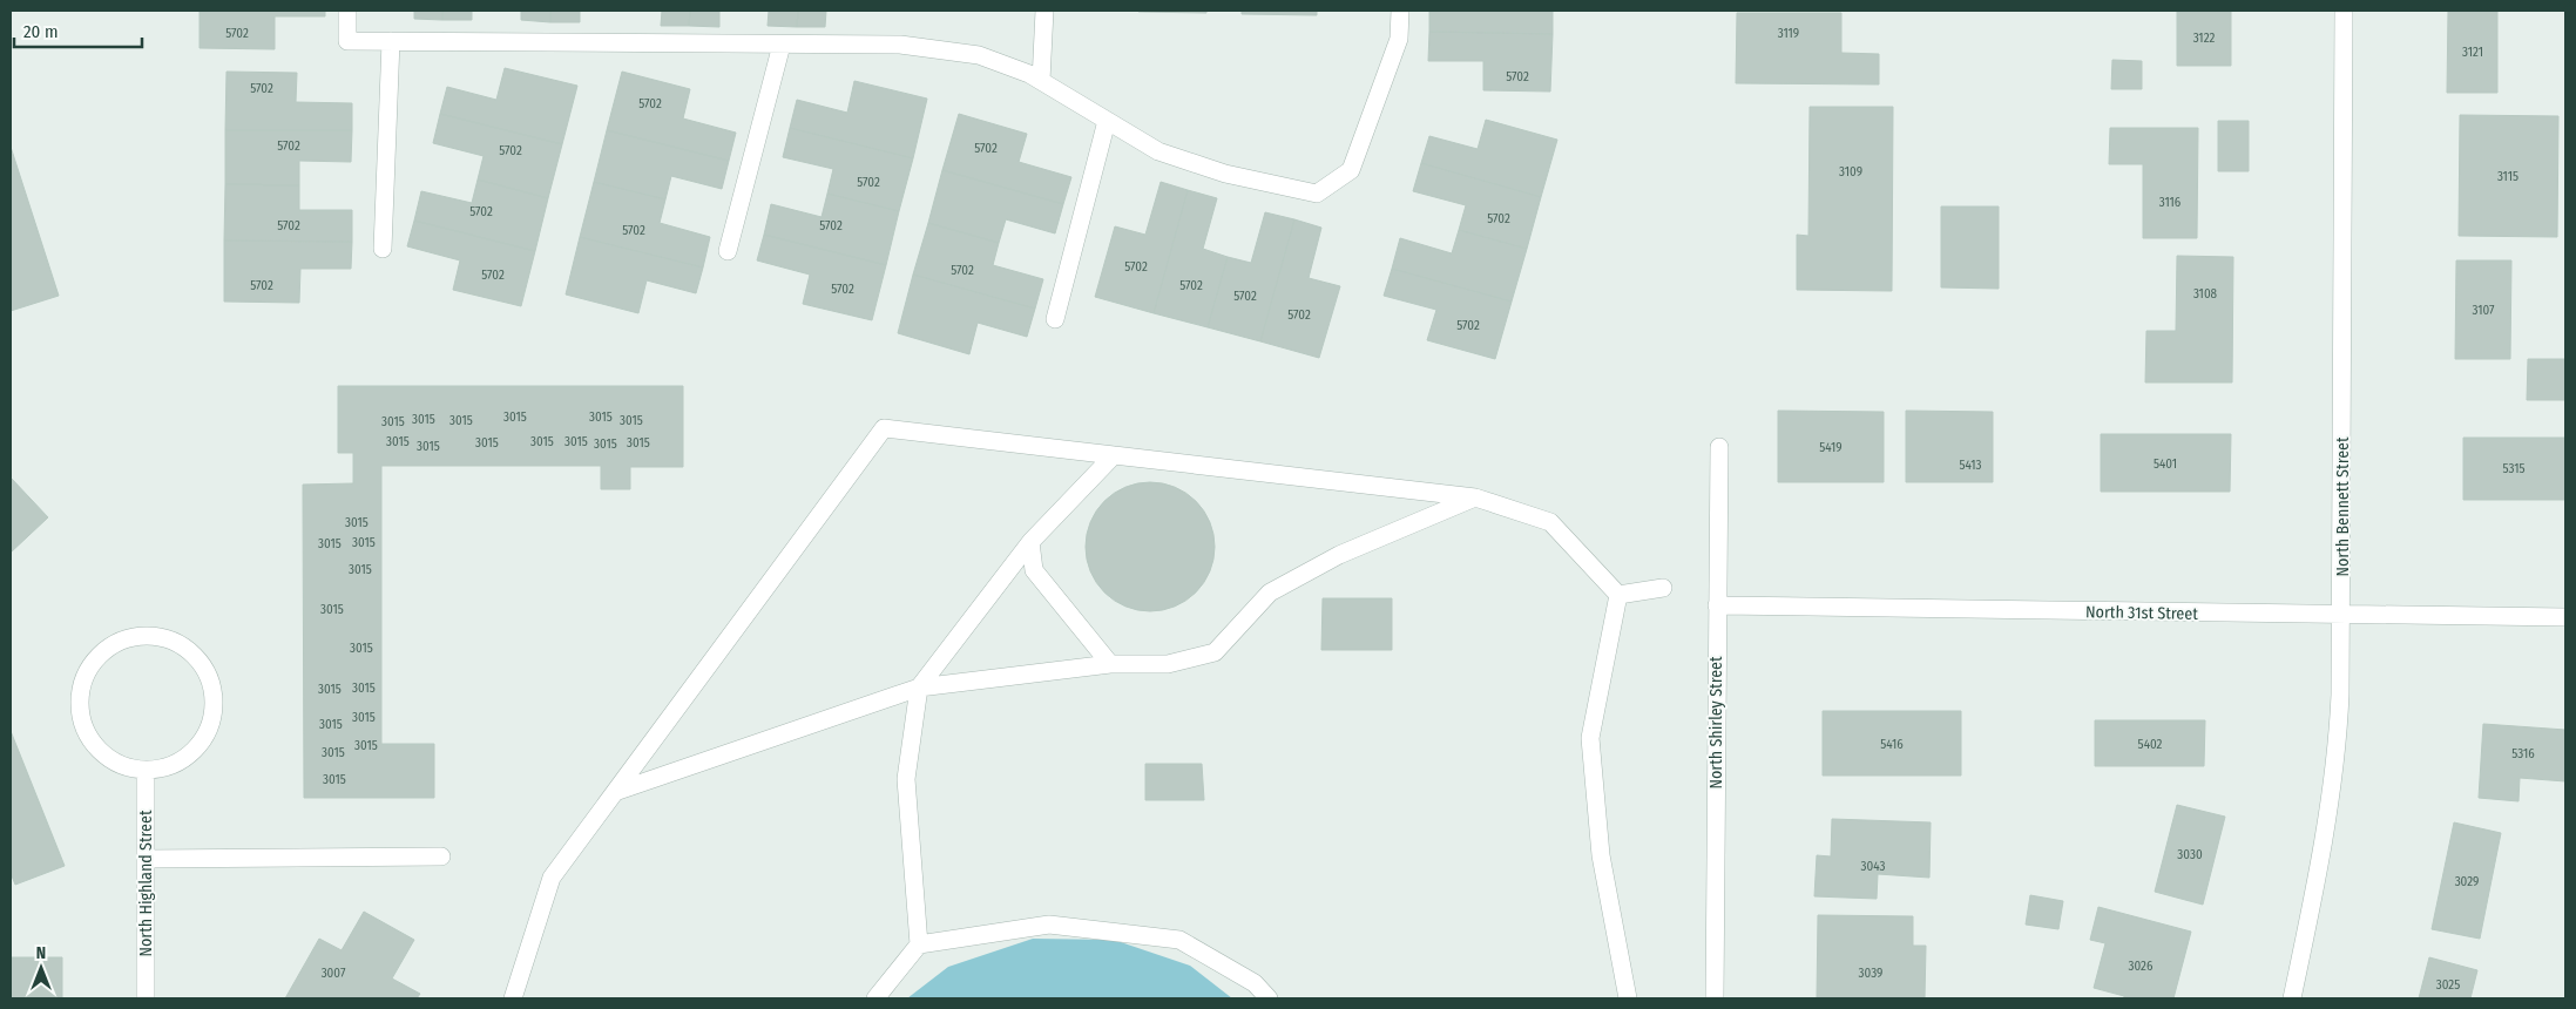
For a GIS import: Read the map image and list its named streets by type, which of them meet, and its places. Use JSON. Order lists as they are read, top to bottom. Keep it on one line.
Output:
{"streets":{"street":["North Bennett Street","North 31st Street","North Shirley Street","North Highland Street"]},"crossings":[["North Bennett Street","North 31st Street"],["North 31st Street","North Shirley Street"]],"house_numbers":["5702","3119","3122","3121","5702","5702","5702","5702","5702","5702","3109","3115","5702","3116","5702","5702","5702","5702","5702","5702","5702","5702","5702","5702","5702","3108","5702","3107","5702","5702","3015","3015","3015","3015","3015","3015","3015","3015","3015","3015","3015","3015","3015","5419","5401","5413","5315","3015","3015","3015","3015","3015","3015","3015","3015","3015","3015","5416","5402","3015","3015","5316","3015","3030","3043","3029","3026","3007","3039","3025"],"scale_bar":"20 m","north":"top"}
